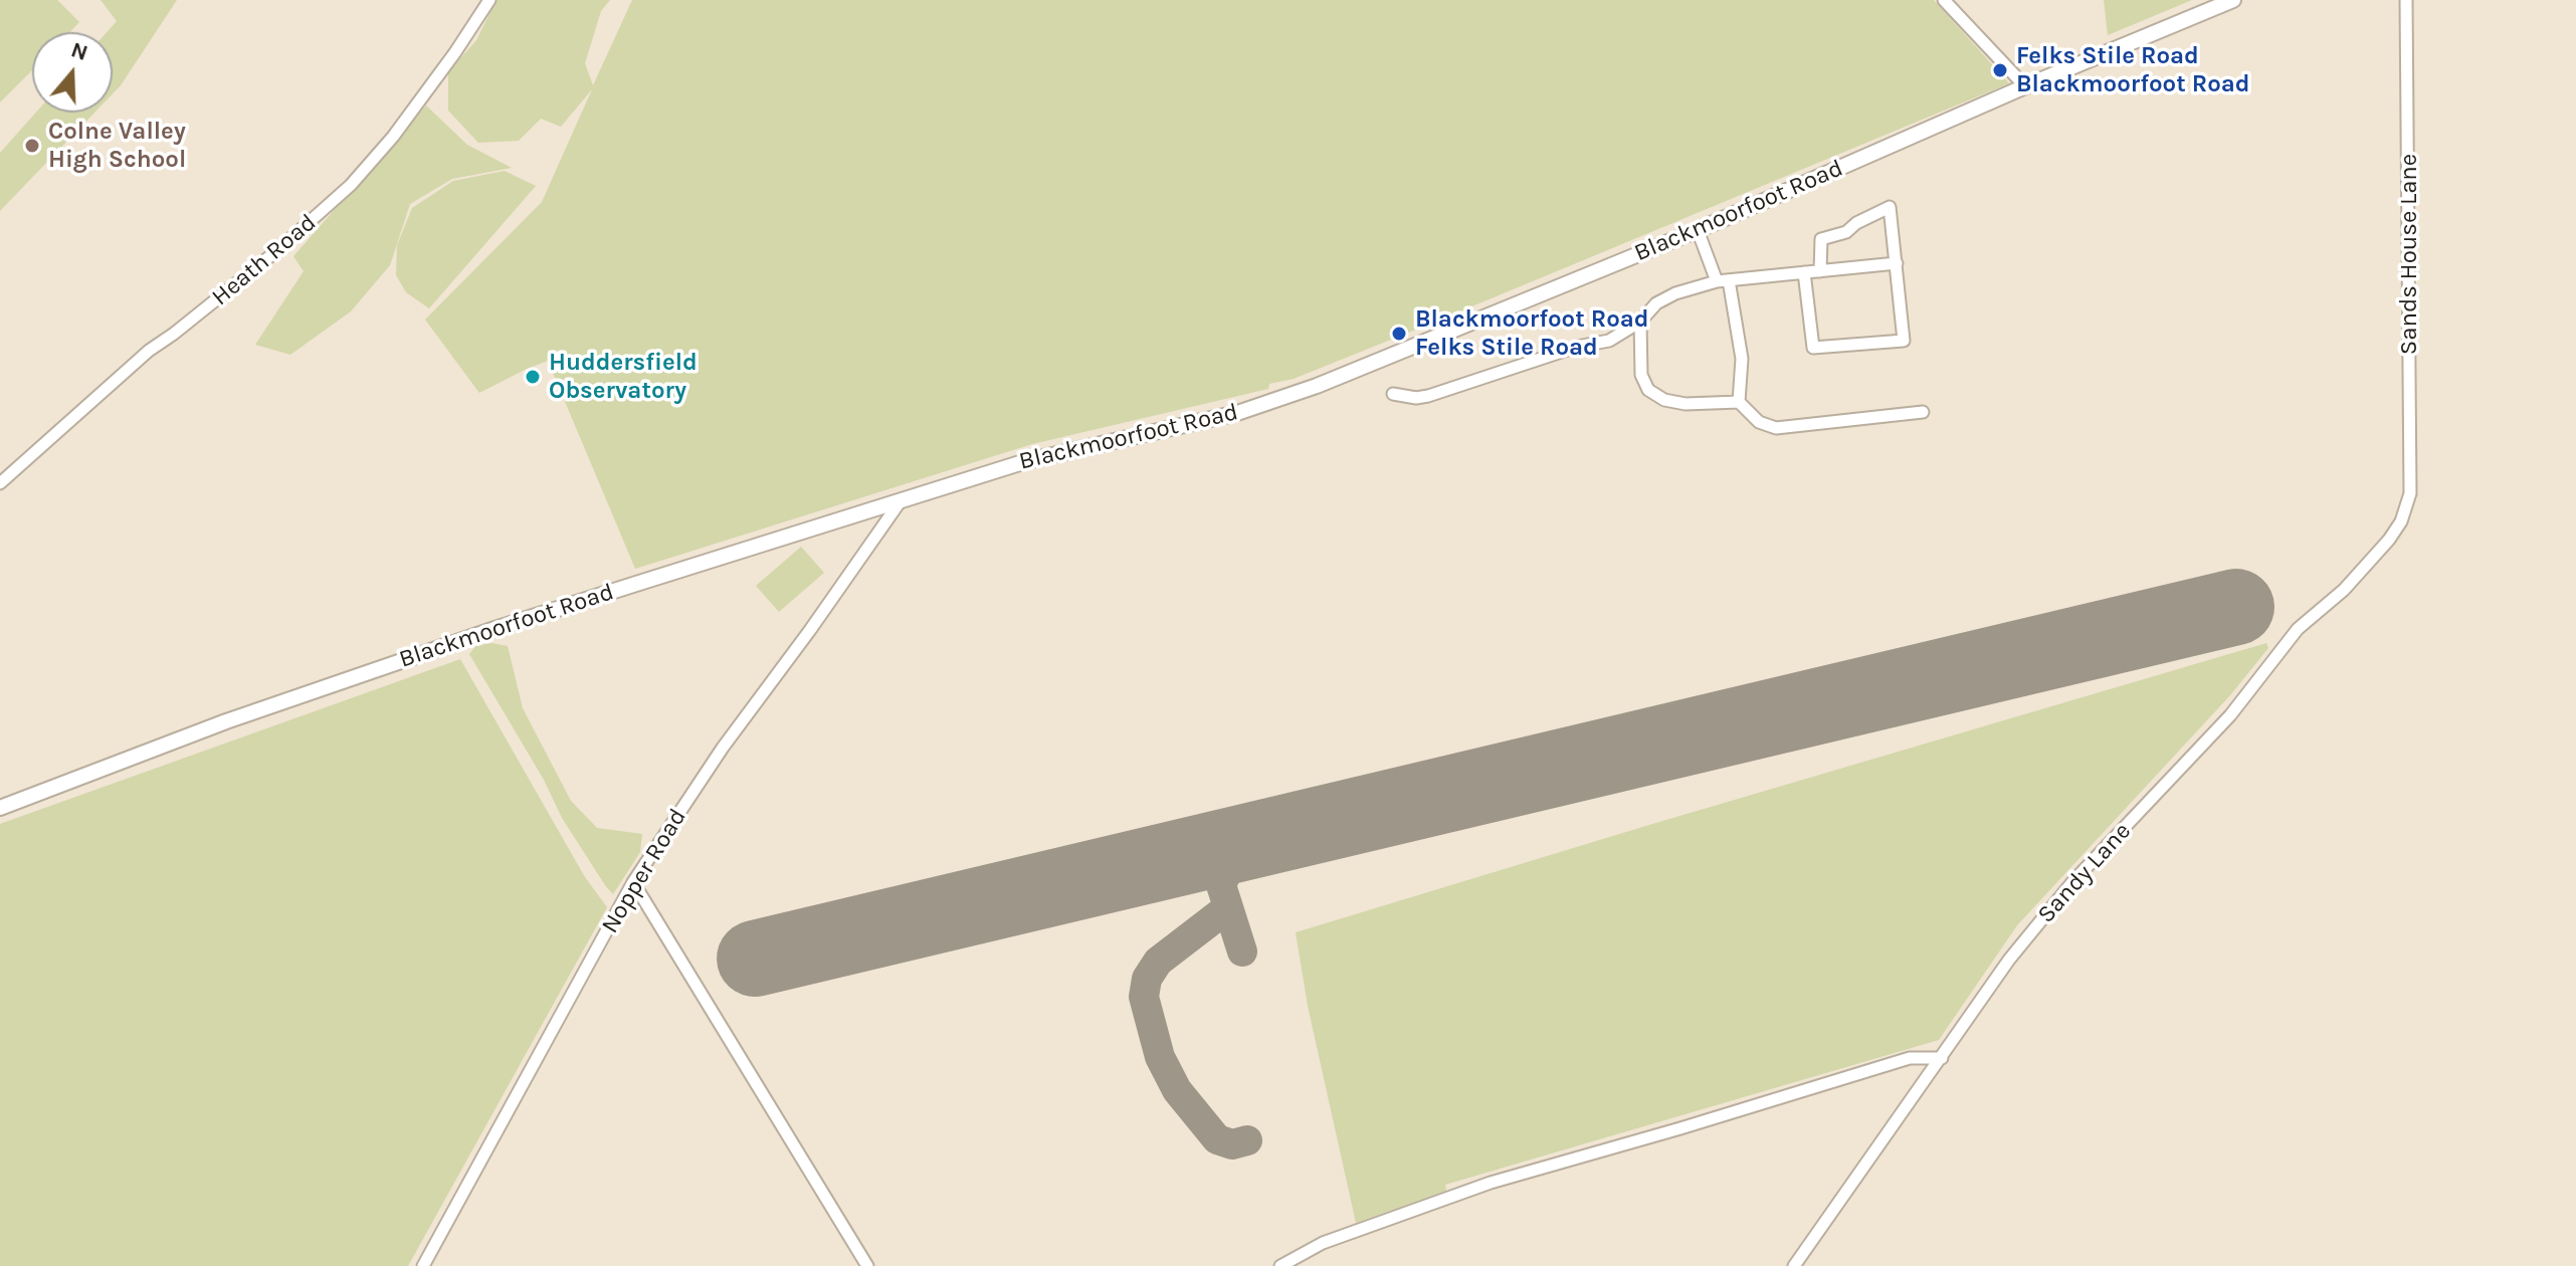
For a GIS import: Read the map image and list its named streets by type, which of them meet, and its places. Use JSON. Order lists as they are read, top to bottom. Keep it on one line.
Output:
{"streets":{"street":["Blackmoorfoot Road","Sands House Lane","Heath Road","Nopper Road","Sandy Lane"]},"crossings":[["Blackmoorfoot Road","Nopper Road"],["Sands House Lane","Sandy Lane"]],"places":["Felks Stile Road Blackmoorfoot Road","Colne Valley High School","Blackmoorfoot Road Felks Stile Road","Huddersfield Observatory"],"north":"top"}
